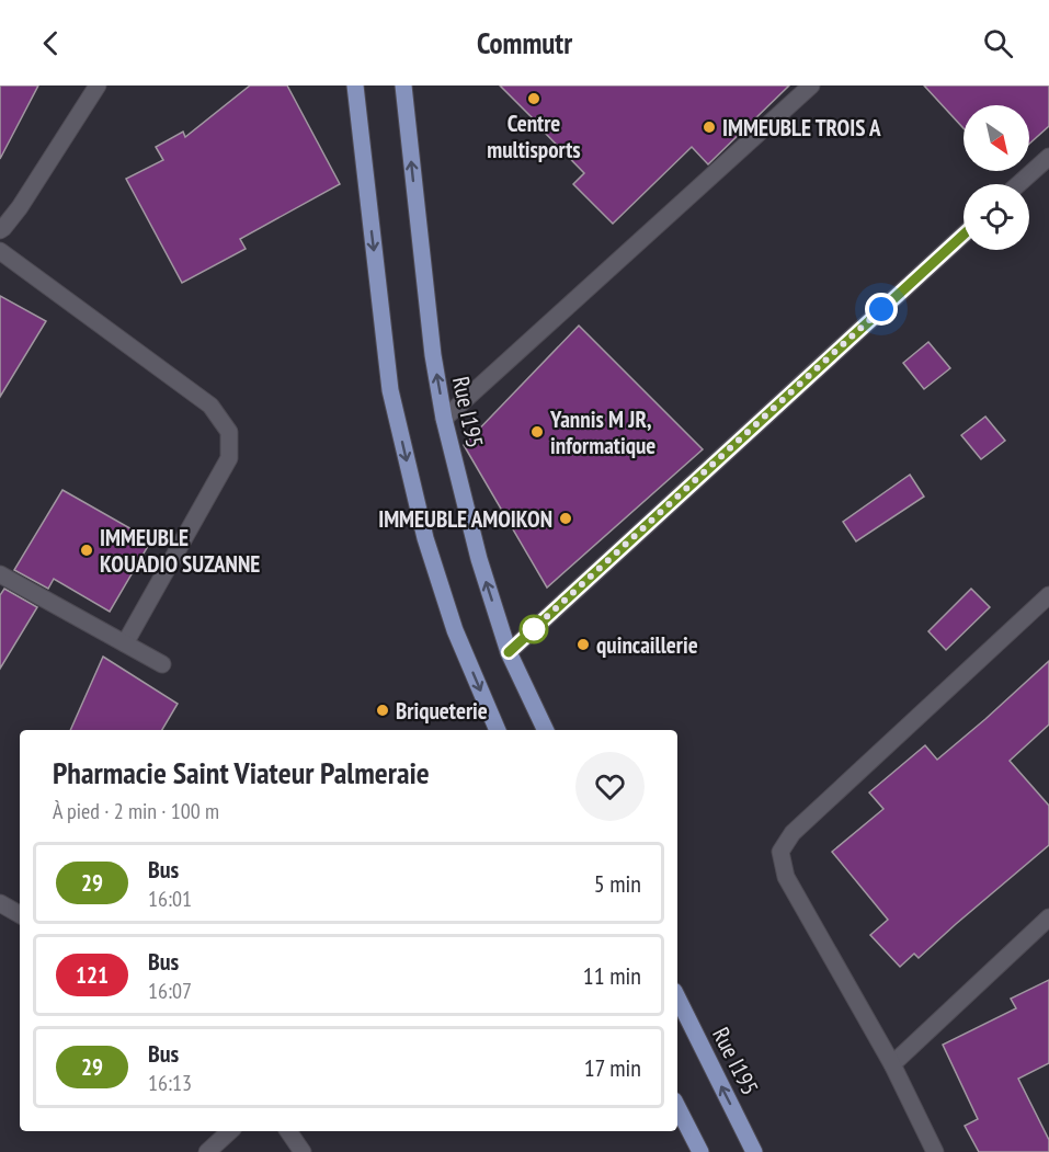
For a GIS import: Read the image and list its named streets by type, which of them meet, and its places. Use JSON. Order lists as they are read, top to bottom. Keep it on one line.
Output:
{"streets":{"main road":["Rue I195"]},"places":["Centre multisports","IMMEUBLE TROIS A","Yannis M JR, informatique","IMMEUBLE AMOIKON","IMMEUBLE KOUADIO SUZANNE","quincaillerie","Briqueterie"],"lines":["bus line 29"],"north":"bottom right","page":{"header":"Commutr","heading":["Pharmacie Saint Viateur Palmeraie","À pied · 2 min · 100 m"],"list":[{"mark":"29","name":"Bus","note":"16:01","value":"5 min"},{"mark":"121","name":"Bus","note":"16:07","value":"11 min"},{"mark":"29","name":"Bus","note":"16:13","value":"17 min"}]}}
